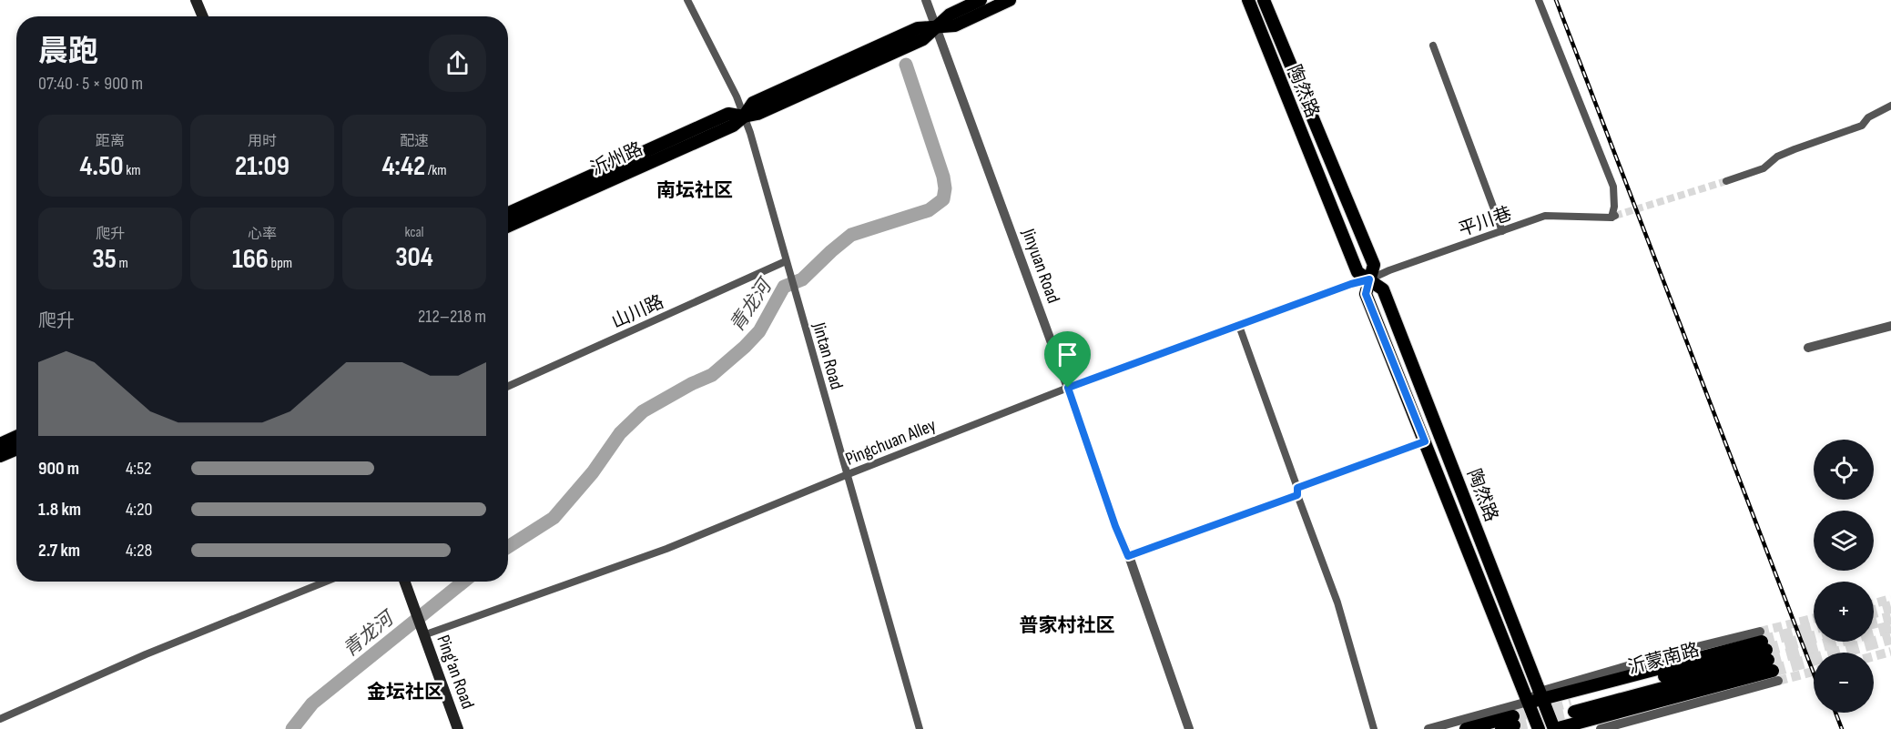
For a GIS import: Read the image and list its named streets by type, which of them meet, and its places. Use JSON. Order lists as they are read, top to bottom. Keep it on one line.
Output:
{"streets":{"main road":["陶然路","沂州路","沂蒙南路","Ping'an Road"],"street":["平川巷","Jinyuan Road","山川路","Jintan Road","Pingchuan Alley"]},"crossings":[["陶然路","平川巷"],["陶然路","Pingchuan Alley"],["沂州路","Jinyuan Road"],["沂州路","Jintan Road"],["平川巷","Pingchuan Alley"],["Jinyuan Road","Pingchuan Alley"],["山川路","Jintan Road"],["Jintan Road","Pingchuan Alley"],["Pingchuan Alley","Ping'an Road"]],"districts":["南坛社区","普家村社区","金坛社区"],"water":["青龙河"],"page":{"heading":["晨跑","07:40 · 5 × 900 m"],"stats":[["距离","4.50 km"],["用时","21:09"],["配速","4:42 /km"],["爬升","35 m"],["心率","166 bpm"],["kcal","304"]],"chart":["爬升","212–218 m"],"map_buttons":["+","−"],"list":[{"name":"900 m","note":"4:52"},{"name":"1.8 km","note":"4:20"},{"name":"2.7 km","note":"4:28"}]}}
